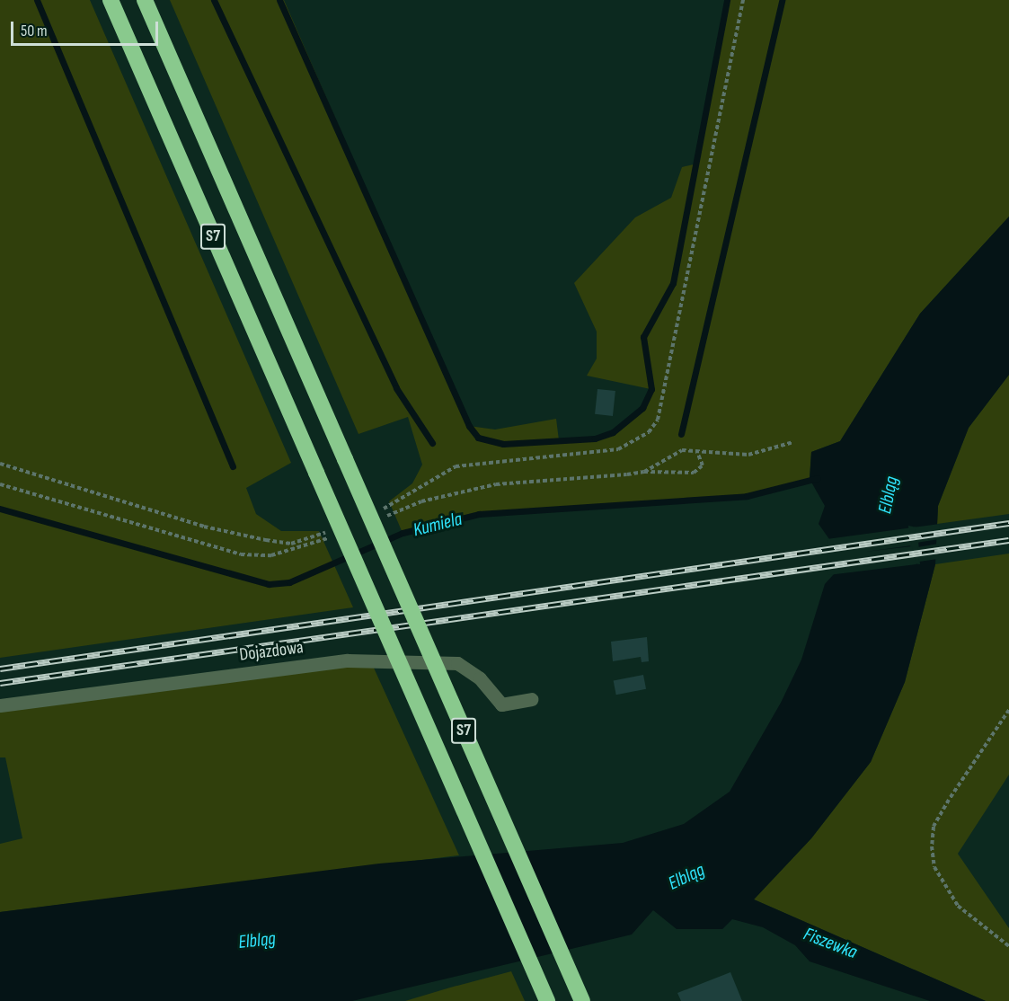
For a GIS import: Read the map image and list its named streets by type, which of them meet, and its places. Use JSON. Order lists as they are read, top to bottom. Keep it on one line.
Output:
{"streets":{"highway":["S7"],"lane":["Dojazdowa"]},"water":["Elbląg","Kumiela","Fiszewka"],"scale_bar":"50 m"}
